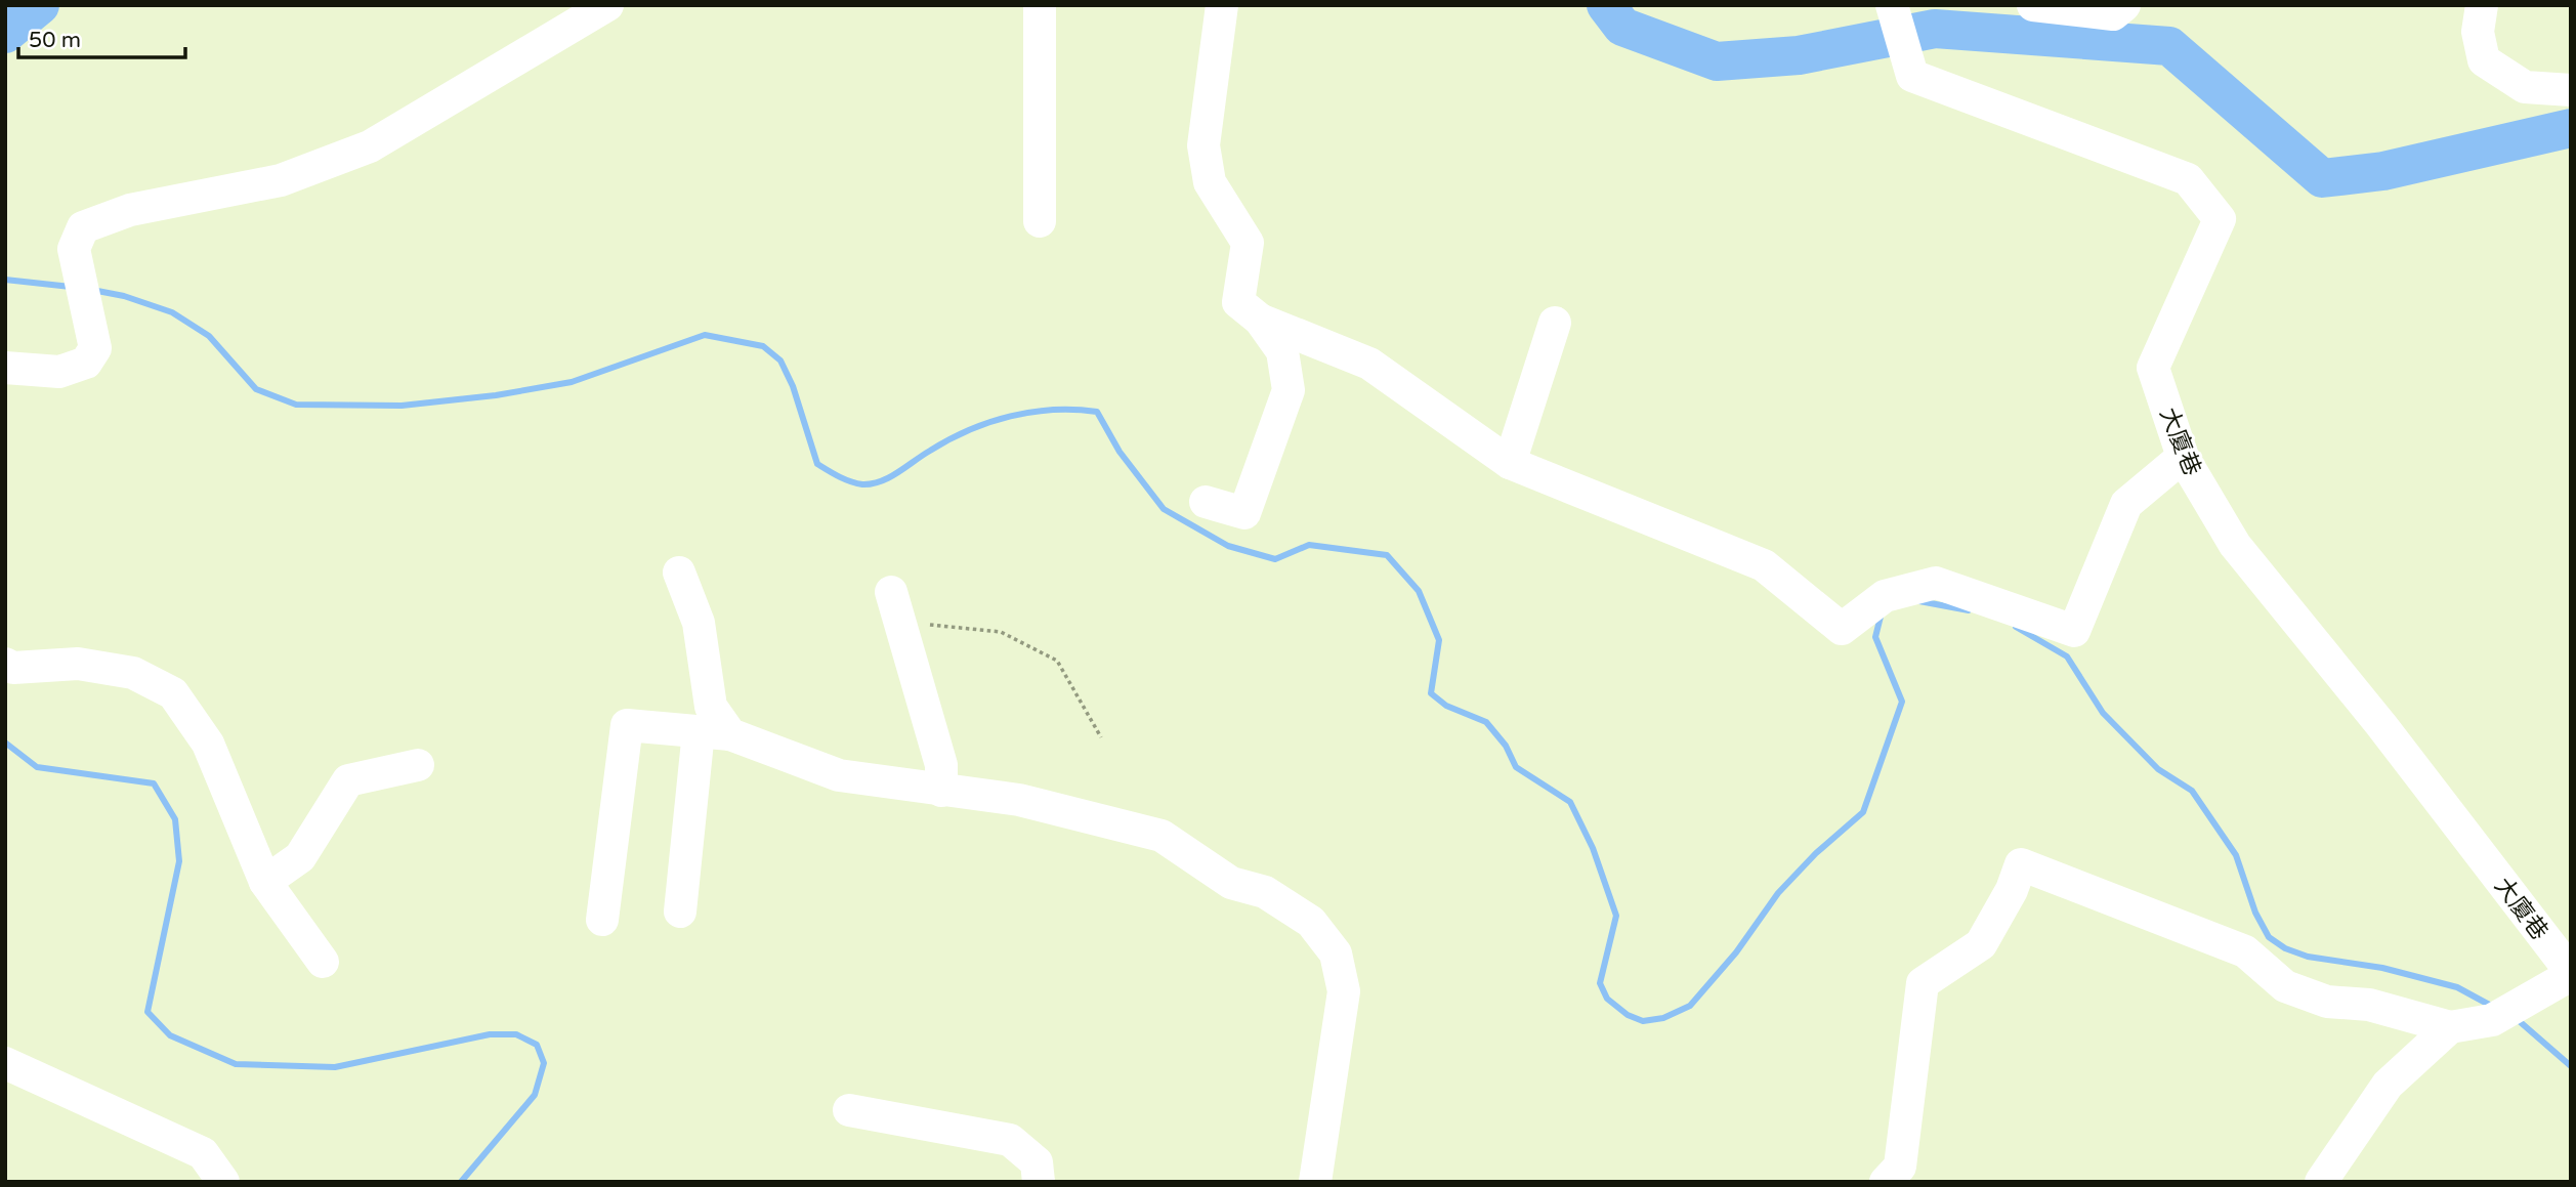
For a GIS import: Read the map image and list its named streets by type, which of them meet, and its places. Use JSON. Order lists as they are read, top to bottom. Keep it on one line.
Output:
{"streets":{"street":["大廈巷"]},"scale_bar":"50 m"}
